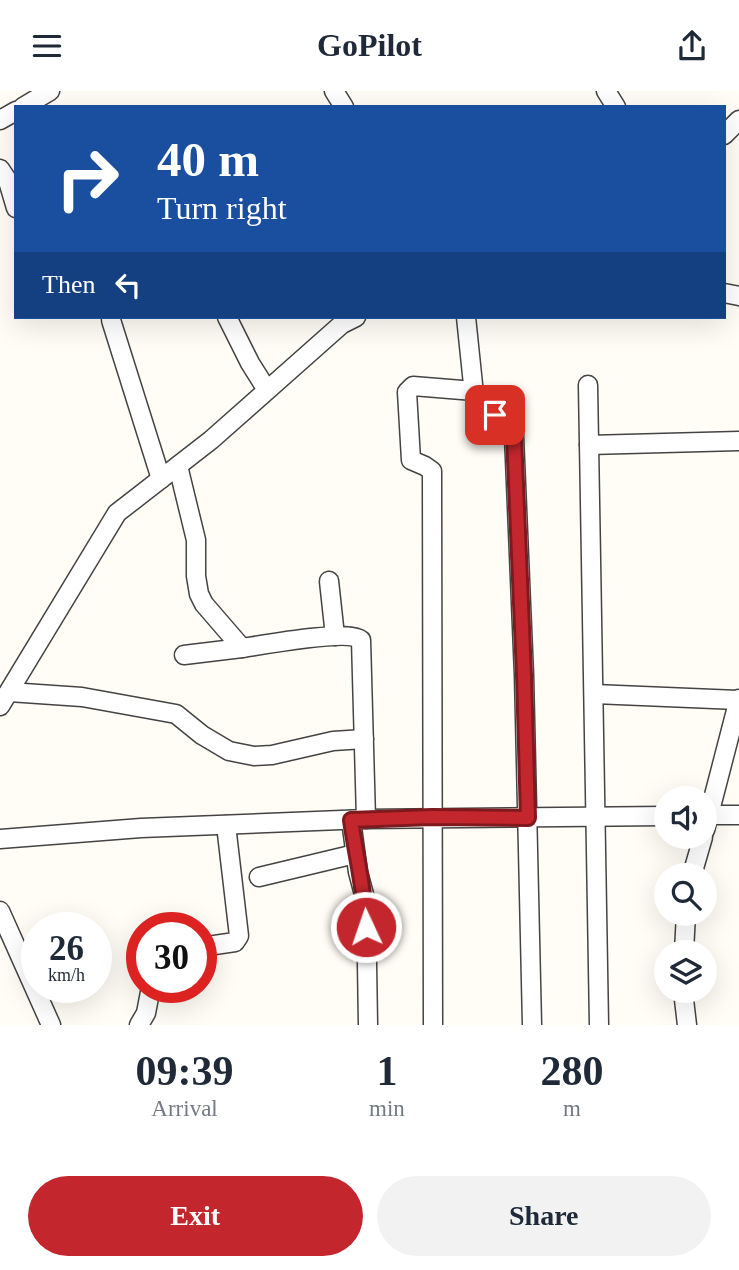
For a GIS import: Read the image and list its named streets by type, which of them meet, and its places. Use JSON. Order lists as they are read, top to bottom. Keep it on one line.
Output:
{"page":{"header":"GoPilot","turn":["40 m","Turn right"],"then":"Then","speed":"26 km/h","limit":"30","eta":["09:39","Arrival","1","min","280","m"],"buttons":["Exit","Share"]}}
